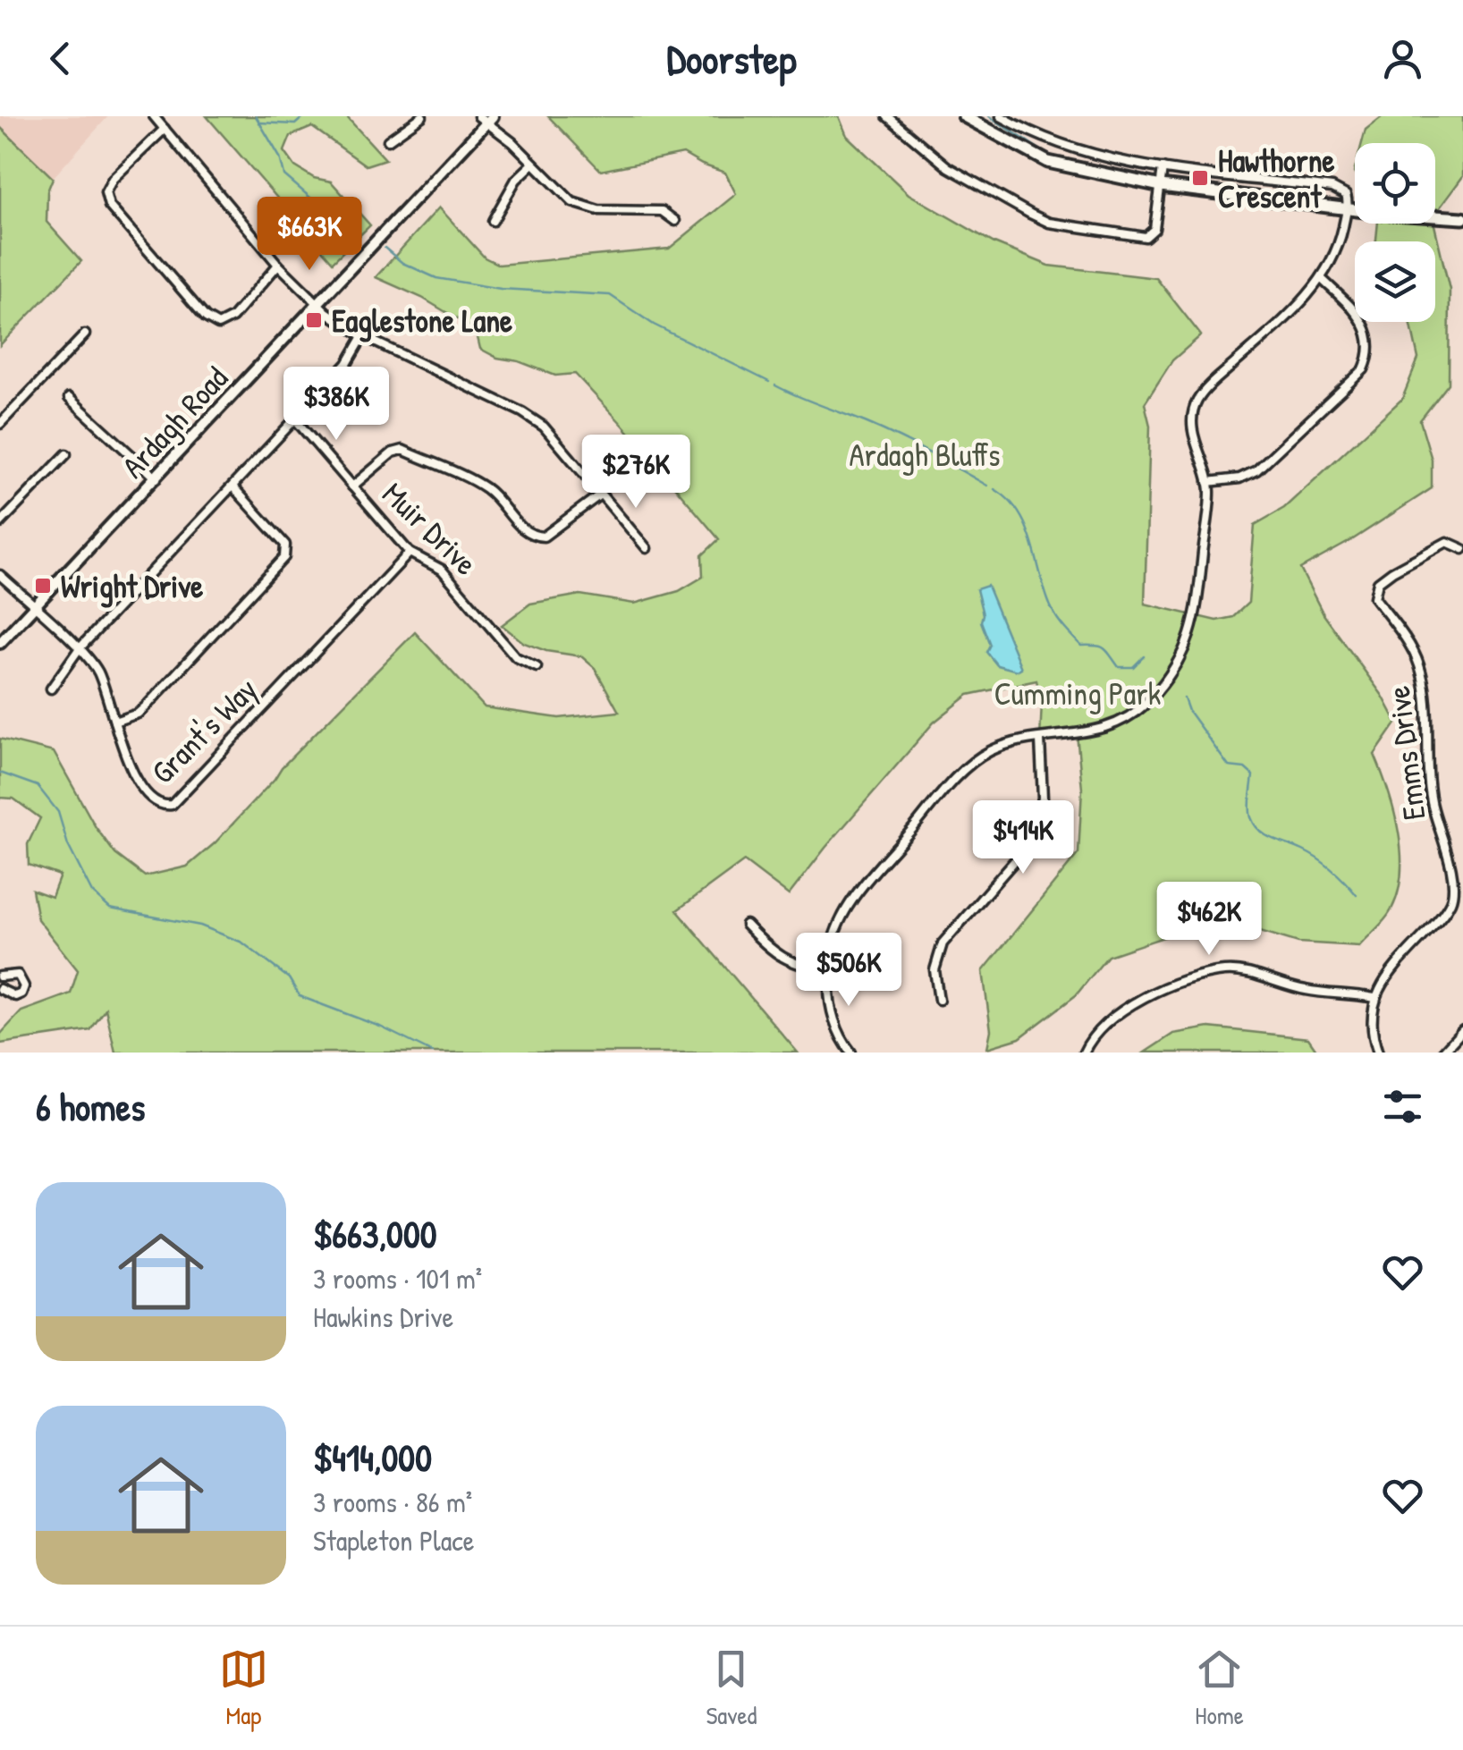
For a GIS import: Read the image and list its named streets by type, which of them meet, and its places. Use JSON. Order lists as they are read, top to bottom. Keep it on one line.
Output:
{"streets":{"street":["Ardagh Road","Muir Drive","Grant's Way","Emms Drive"]},"crossings":[["Ardagh Road","Grant's Way"],["Muir Drive","Grant's Way"]],"parks":["Ardagh Bluffs","Cumming Park"],"places":{"transit":["Hawthorne Crescent","Eaglestone Lane","Wright Drive"]},"page":{"header":"Doorstep","price":["$663K","$386K","$276K","$414K","$462K","$506K"],"heading":"6 homes","list":[{"name":"$663,000","note":"3 rooms · 101 m² · Hawkins Drive"},{"name":"$414,000","note":"3 rooms · 86 m² · Stapleton Place"}],"tabs":["Map","Saved","Home"]}}
